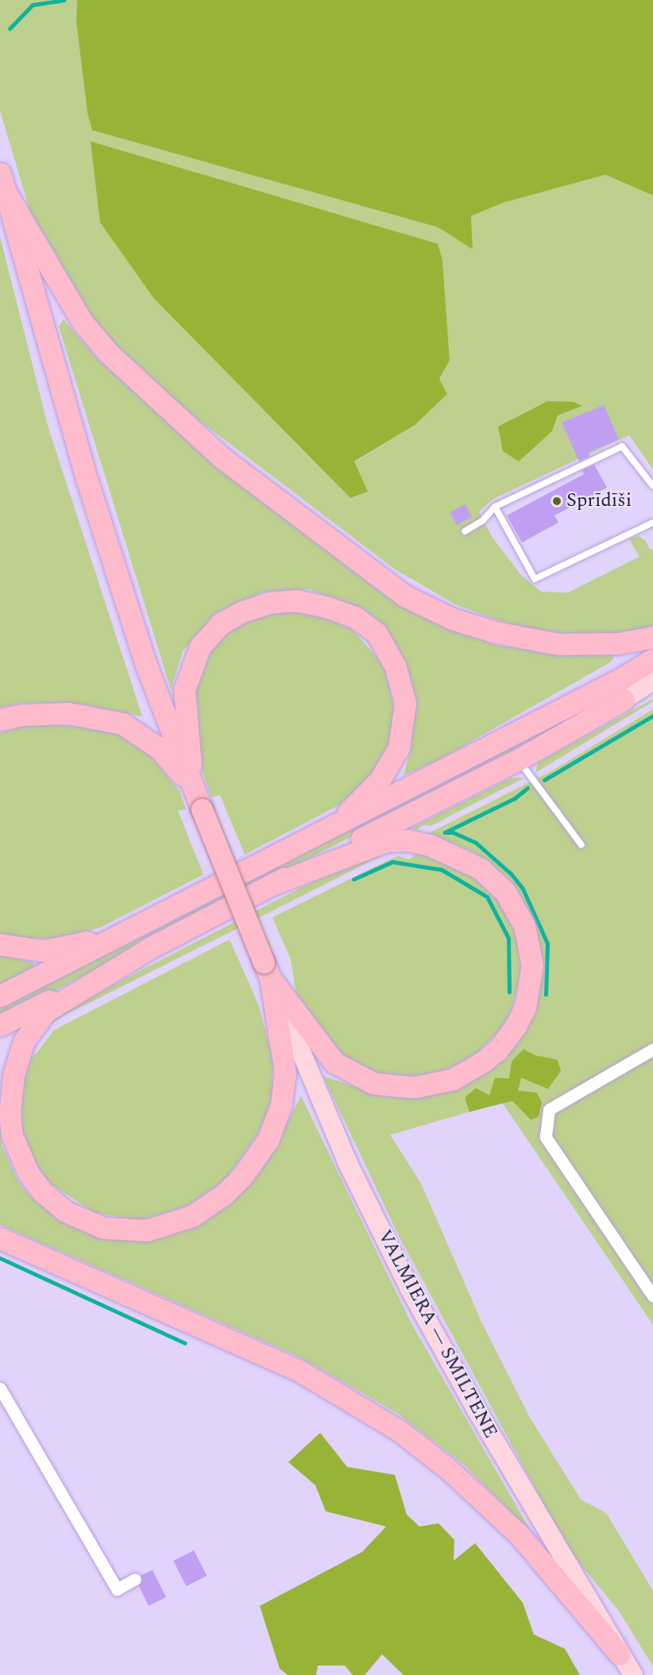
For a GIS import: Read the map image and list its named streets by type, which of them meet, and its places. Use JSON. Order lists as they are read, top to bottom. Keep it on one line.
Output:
{"streets":{"main road":["VALMIERA — SMILTENE"]},"places":["Sprīdīši"]}
